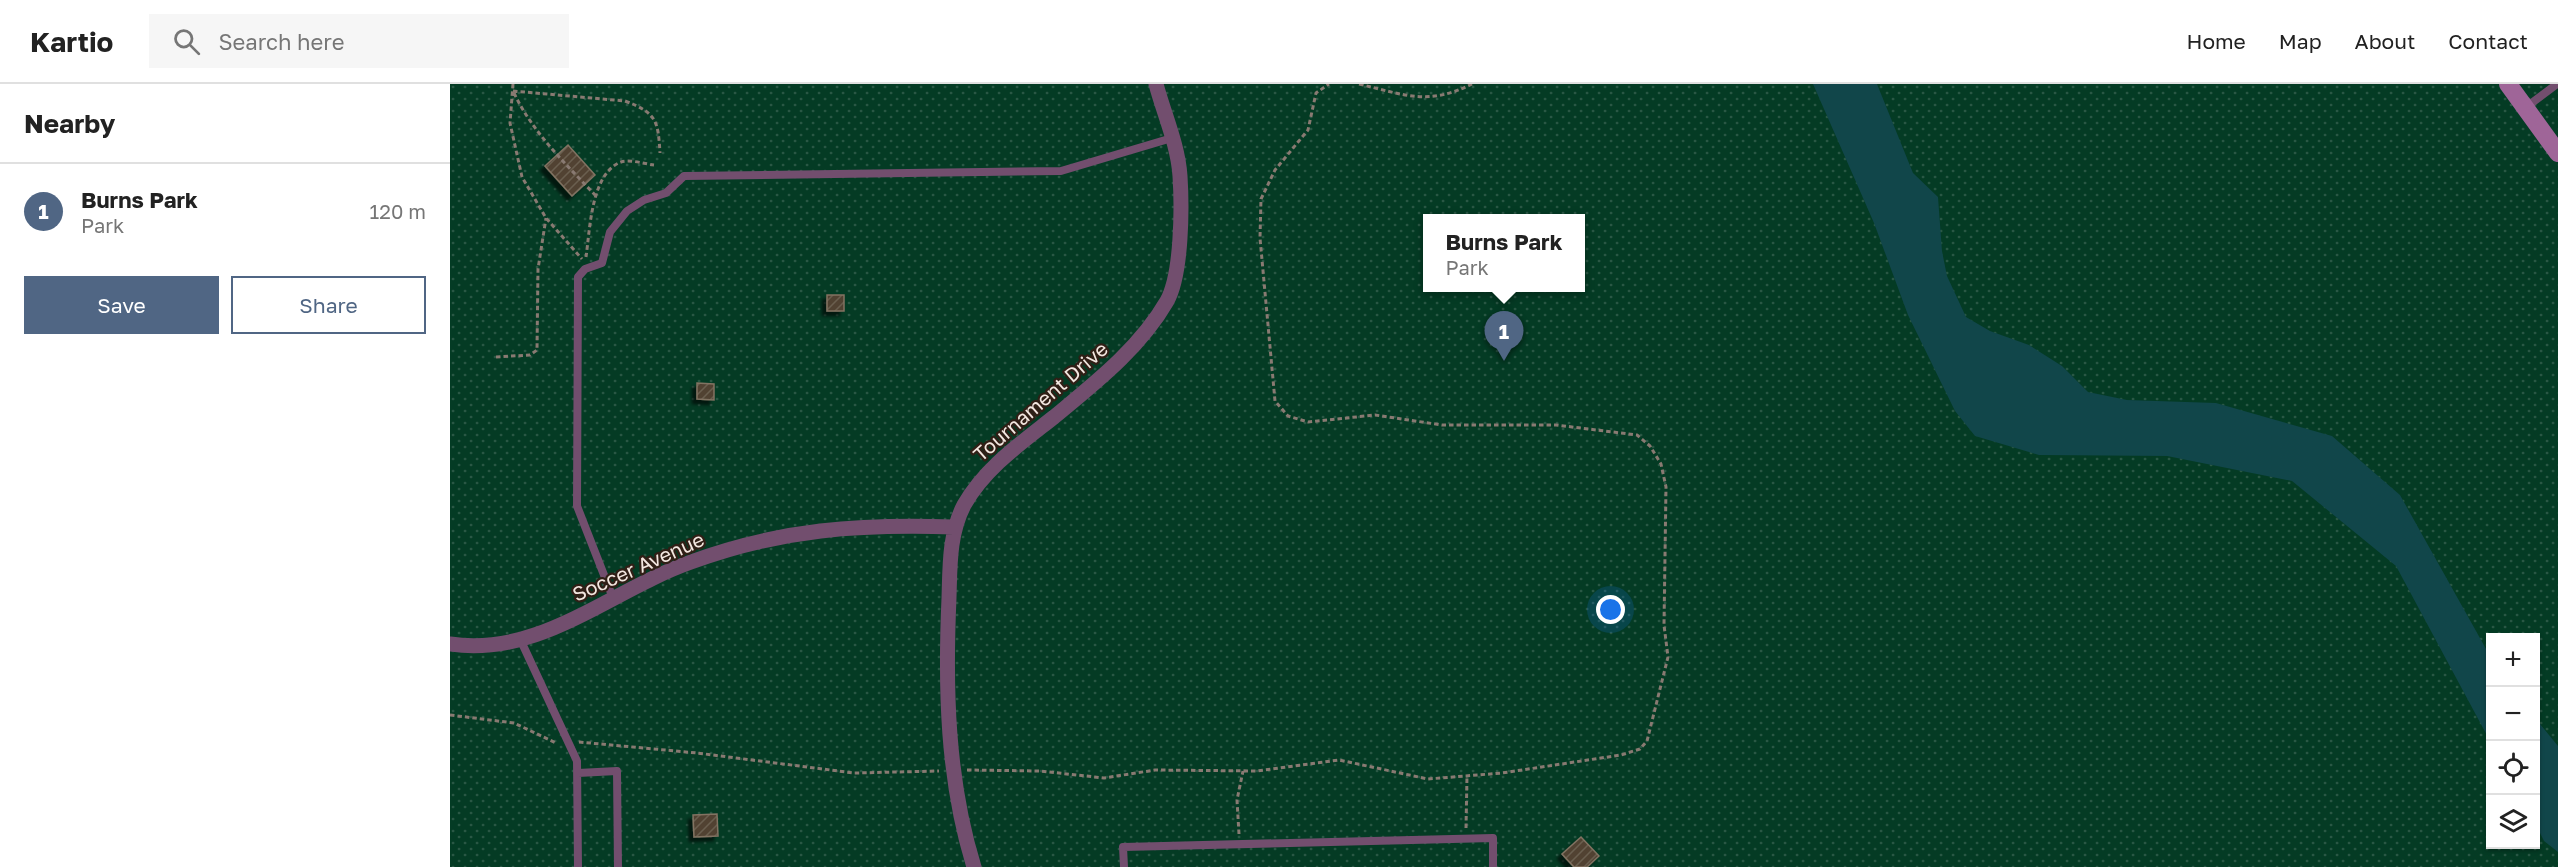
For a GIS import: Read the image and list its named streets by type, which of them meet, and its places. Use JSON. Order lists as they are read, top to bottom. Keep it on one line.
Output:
{"streets":{"street":["Tournament Drive","Soccer Avenue"]},"crossings":[["Tournament Drive","Soccer Avenue"]],"page":{"header":"Kartio","search":"Search here","nav":["Home","Map","About","Contact"],"heading":"Nearby","list":[{"mark":"1","name":"Burns Park","note":"Park","value":"120 m"}],"popup":["Burns Park","Park"],"buttons":["Save","Share"],"pins":"1","map_buttons":["+","−"]}}
